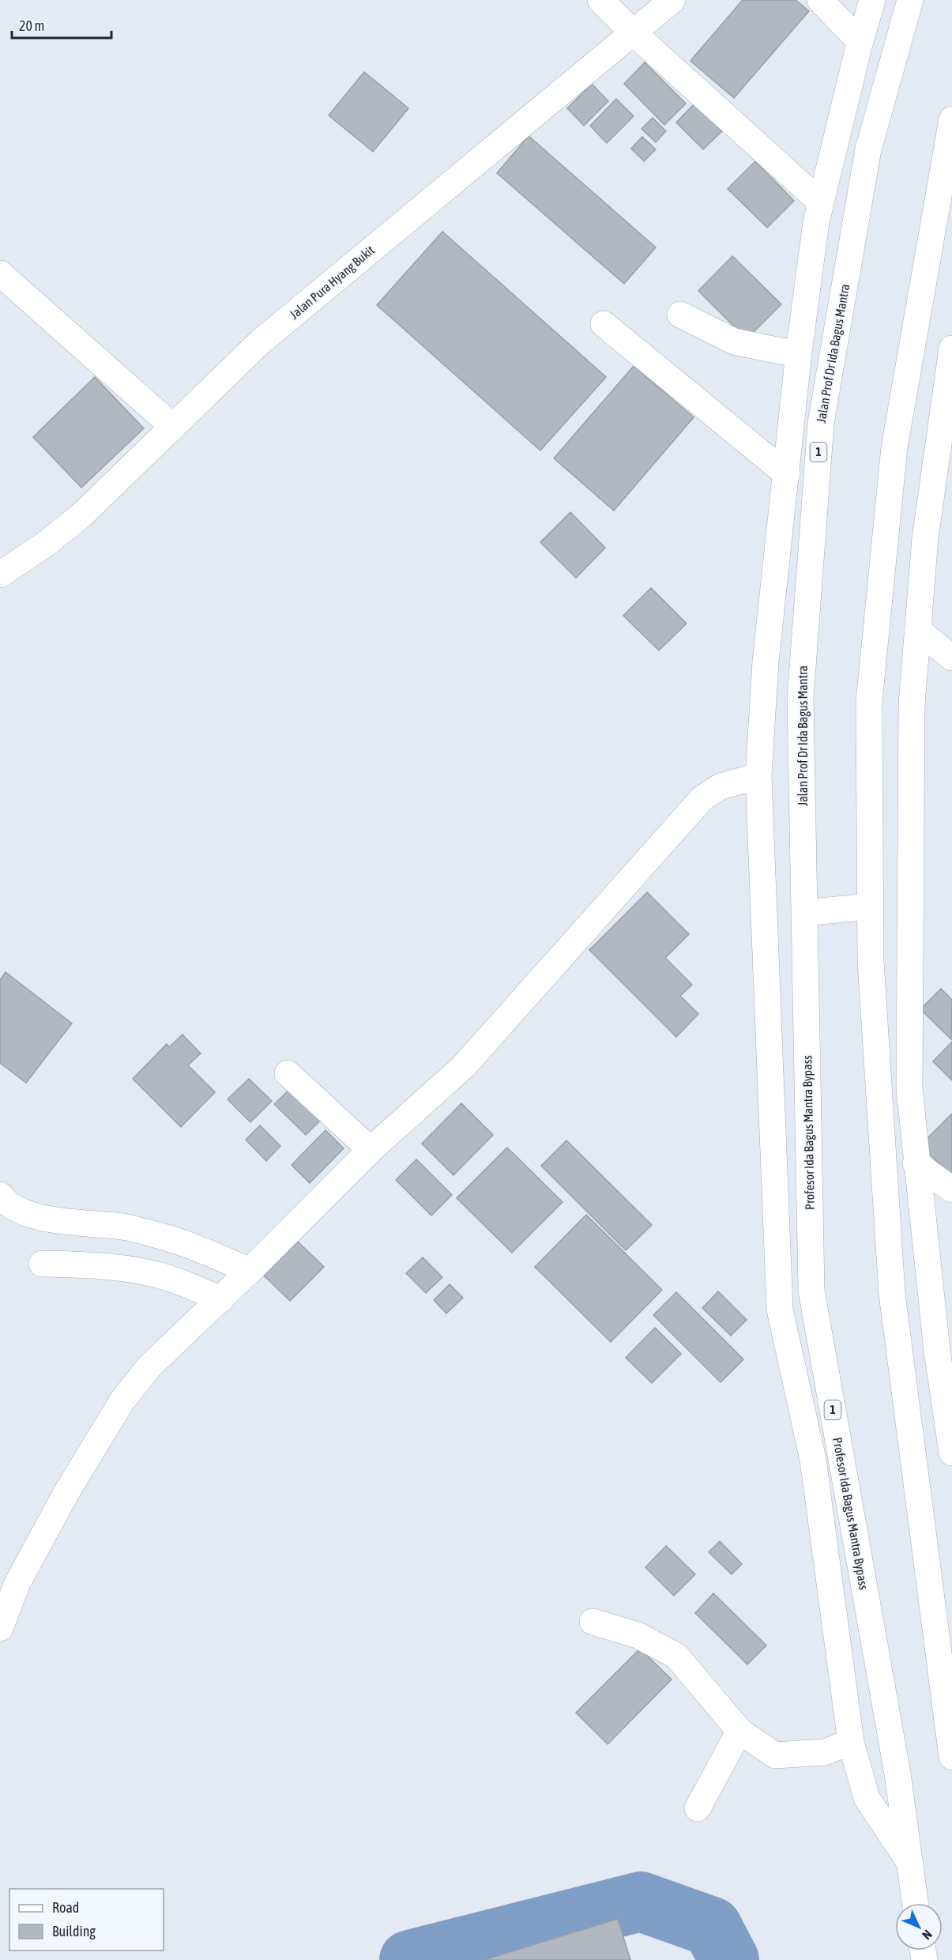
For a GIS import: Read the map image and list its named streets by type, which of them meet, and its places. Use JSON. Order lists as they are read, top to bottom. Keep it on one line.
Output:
{"streets":{"main road":["Jalan Pura Hyang Bukit","Jalan Prof Dr Ida Bagus Mantra","1","Profesor Ida Bagus Mantra Bypass"]},"crossings":[["Jalan Prof Dr Ida Bagus Mantra","Profesor Ida Bagus Mantra Bypass"]],"legend":["Road","Building"],"scale_bar":"20 m","north":"bottom right"}
